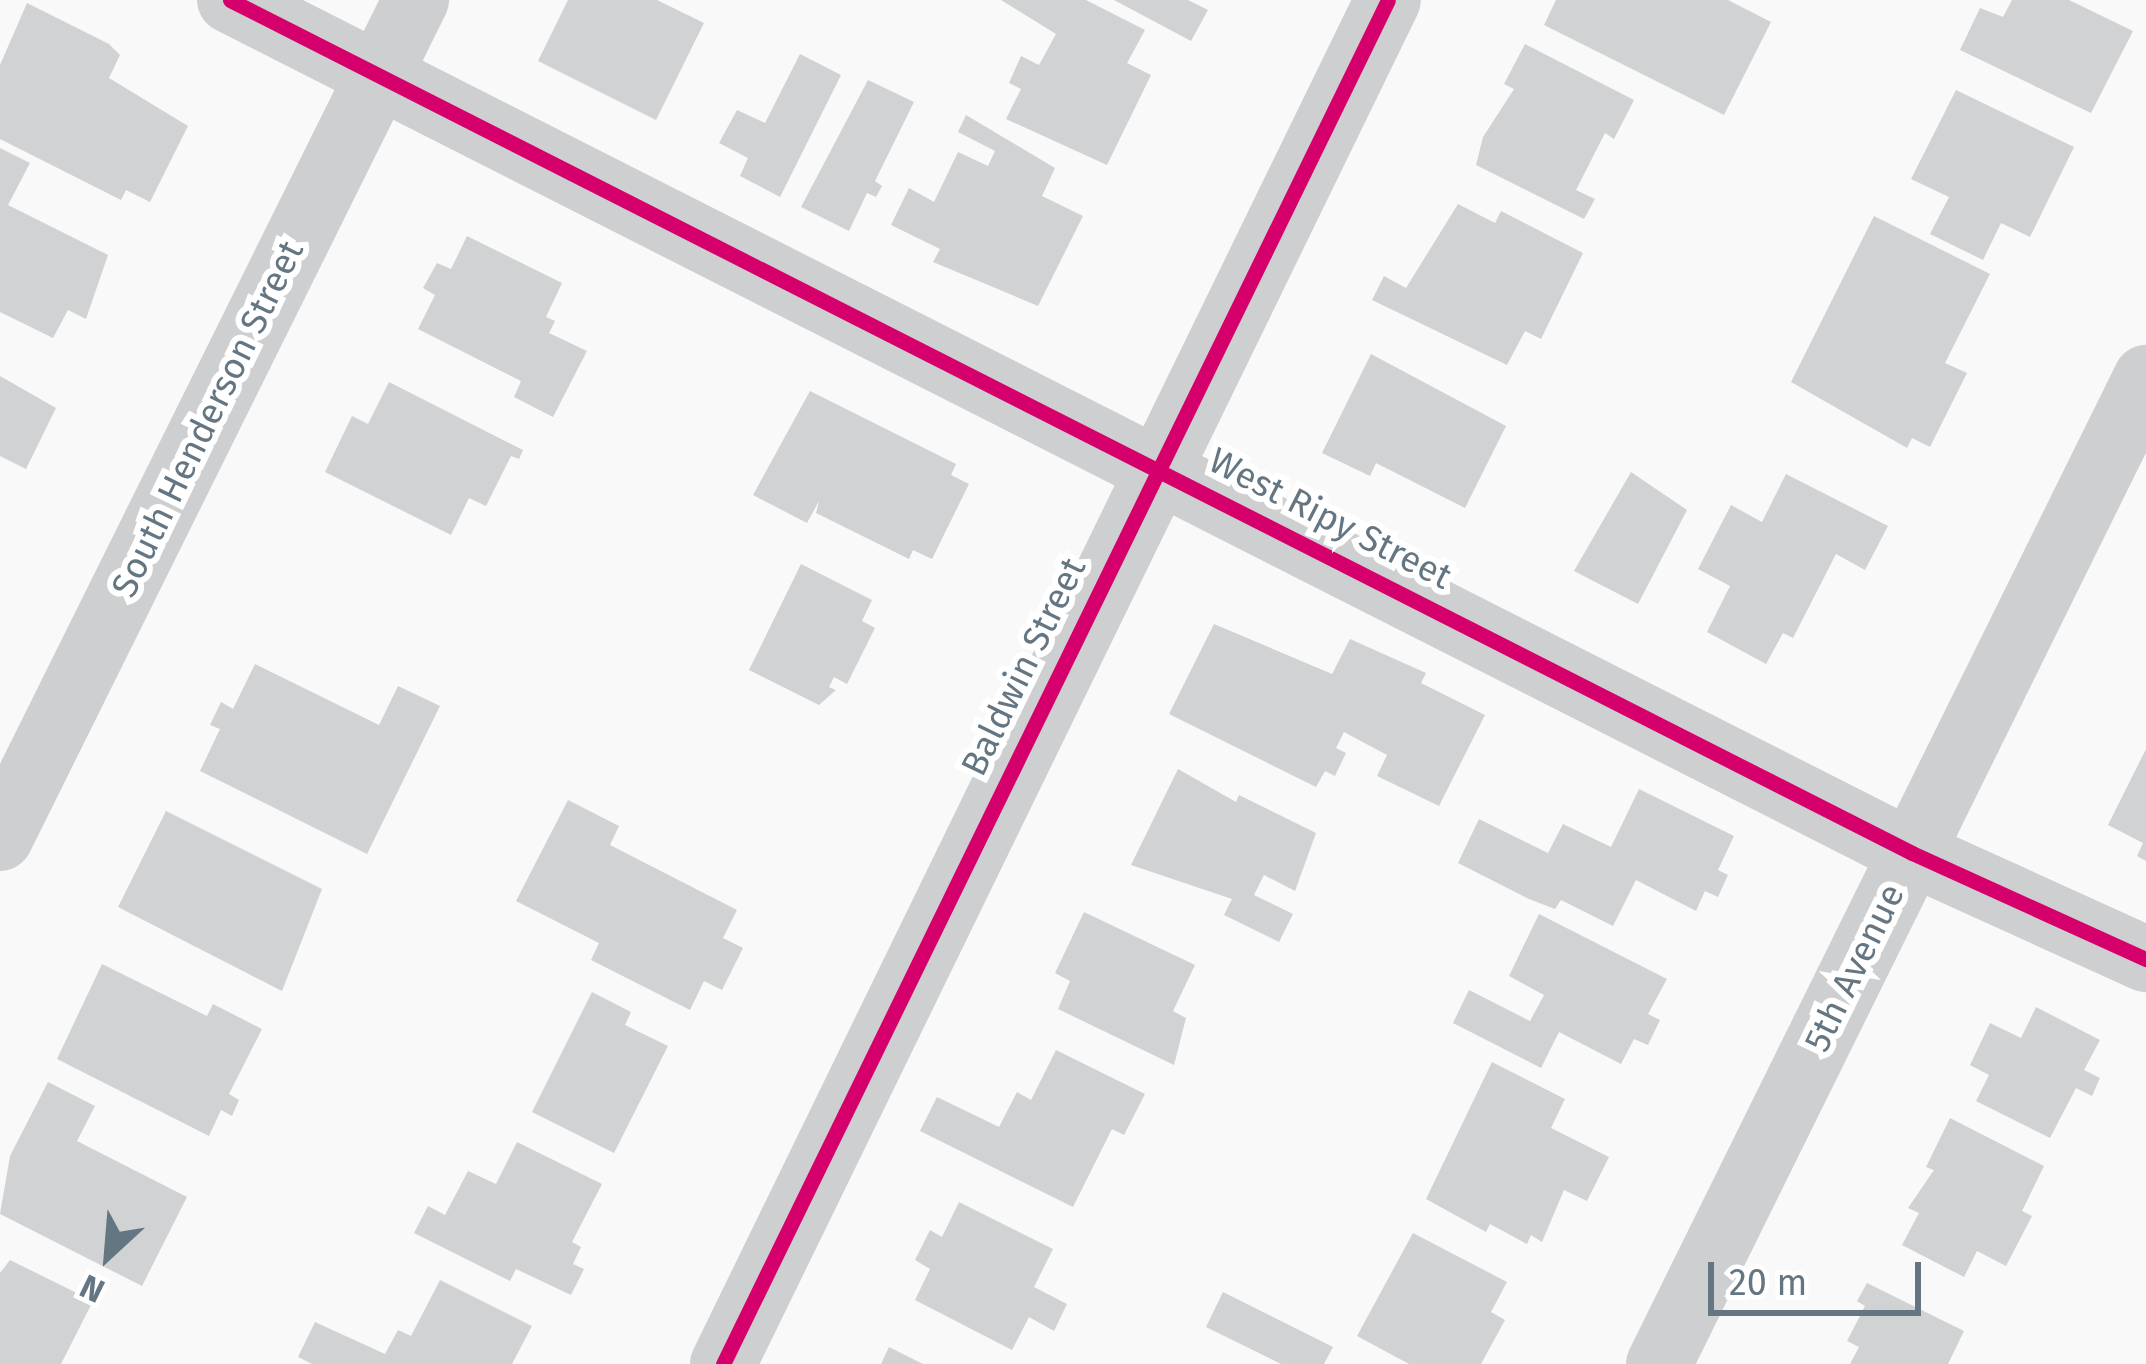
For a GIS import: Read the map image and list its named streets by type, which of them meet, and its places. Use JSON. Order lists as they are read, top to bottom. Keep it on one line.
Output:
{"streets":{"street":["South Henderson Street","West Ripy Street","Baldwin Street","5th Avenue"]},"crossings":[["South Henderson Street","West Ripy Street"],["West Ripy Street","Baldwin Street"],["West Ripy Street","5th Avenue"]],"scale_bar":"20 m","north":"bottom left"}
